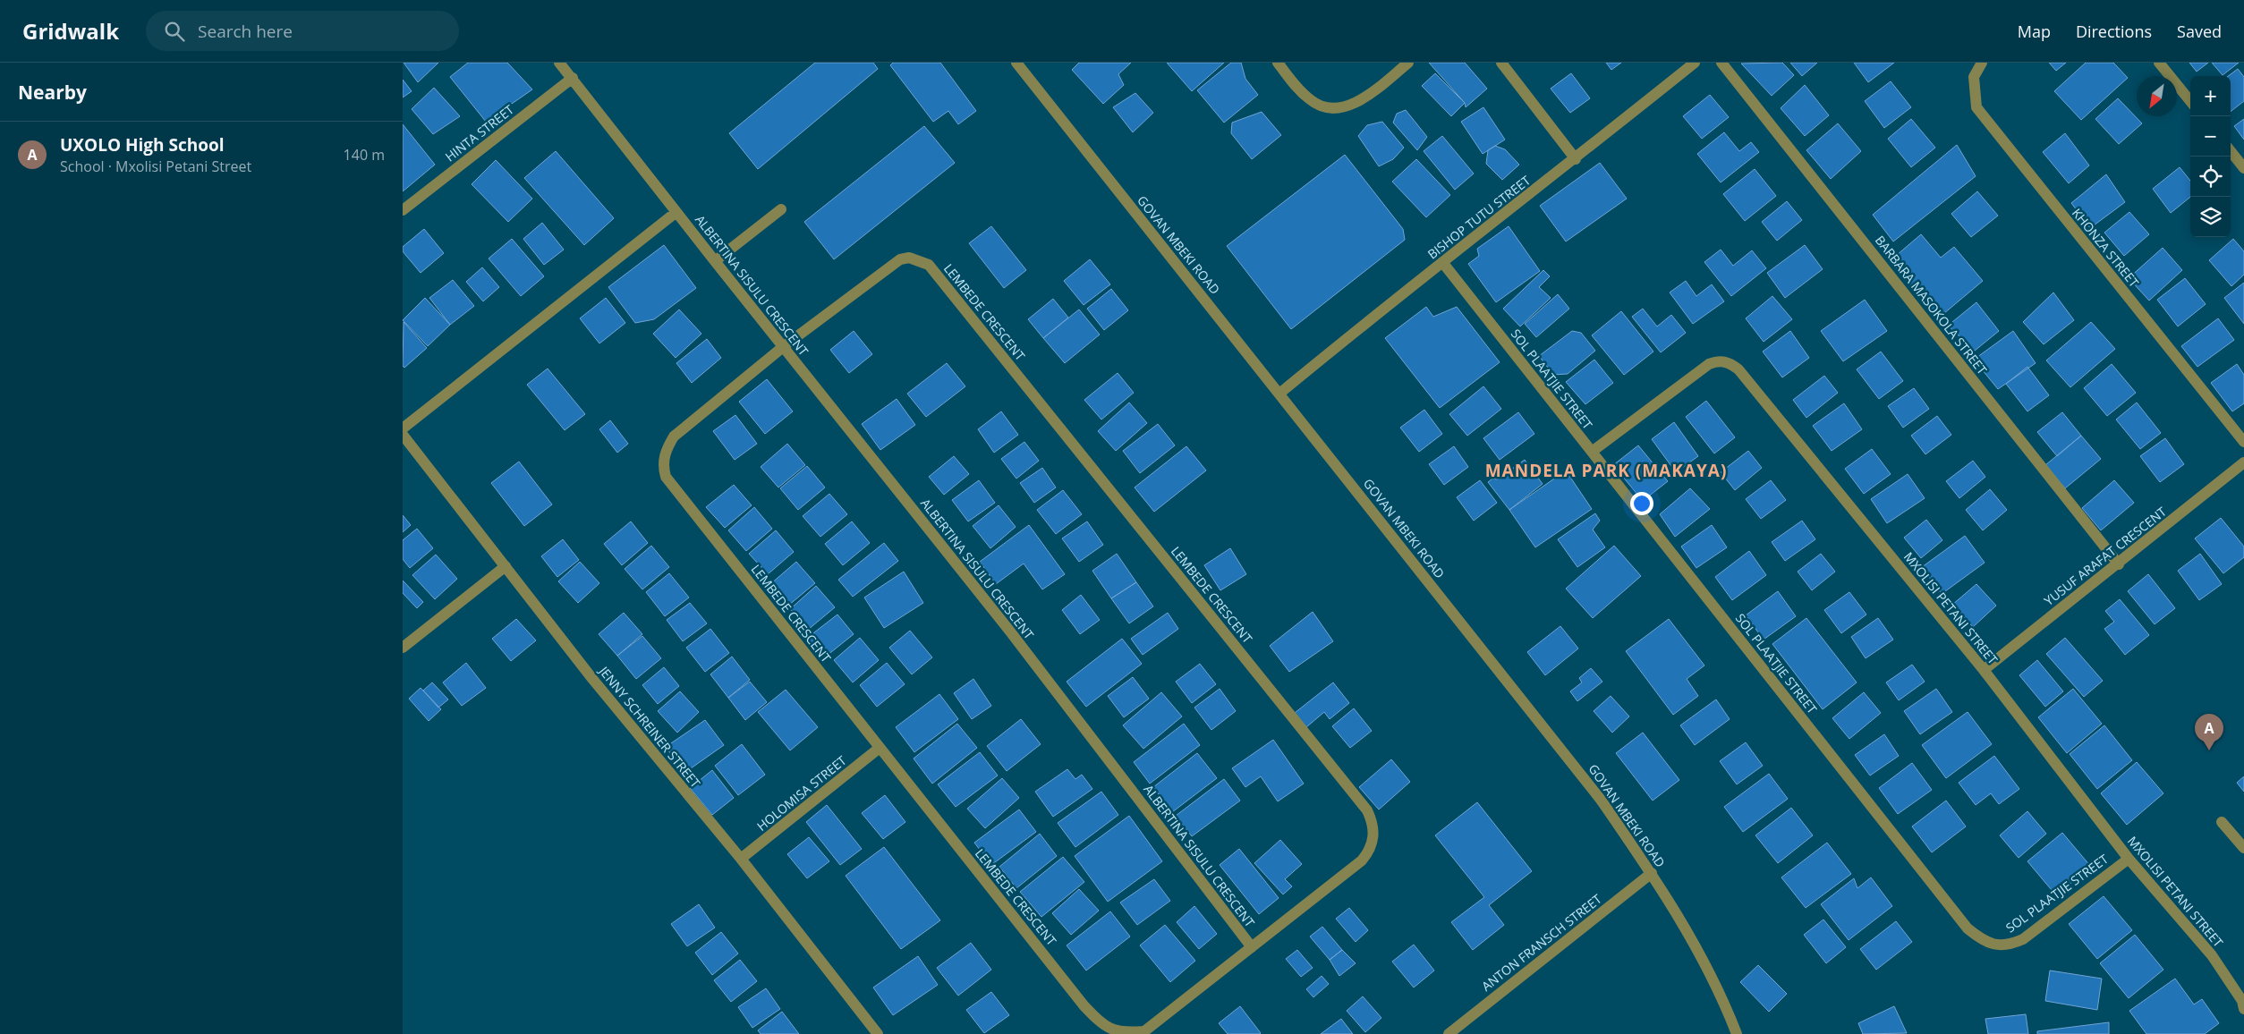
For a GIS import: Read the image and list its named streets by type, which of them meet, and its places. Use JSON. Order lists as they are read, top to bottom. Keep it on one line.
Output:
{"streets":{"street":["HINTA STREET","BISHOP TUTU STREET","GOVAN MBEKI ROAD","KHONZA STREET","ALBERTINA SISULU CRESCENT","BARBARA MASOKOLA STREET","LEMBEDE CRESCENT","SOL PLAATJIE STREET","YUSUF ARAFAT CRESCENT","MXOLISI PETANI STREET","JENNY SCHREINER STREET","HOLOMISA STREET","ANTON FRANSCH STREET"]},"crossings":[["HINTA STREET","ALBERTINA SISULU CRESCENT"],["BISHOP TUTU STREET","GOVAN MBEKI ROAD"],["BISHOP TUTU STREET","SOL PLAATJIE STREET"],["GOVAN MBEKI ROAD","ANTON FRANSCH STREET"],["ALBERTINA SISULU CRESCENT","LEMBEDE CRESCENT"],["BARBARA MASOKOLA STREET","YUSUF ARAFAT CRESCENT"],["LEMBEDE CRESCENT","HOLOMISA STREET"],["SOL PLAATJIE STREET","MXOLISI PETANI STREET"],["YUSUF ARAFAT CRESCENT","MXOLISI PETANI STREET"],["JENNY SCHREINER STREET","HOLOMISA STREET"]],"districts":["MANDELA PARK (MAKAYA)"],"north":"bottom left","page":{"header":"Gridwalk","search":"Search here","nav":["Map","Directions","Saved"],"heading":"Nearby","map_buttons":["+","−"],"list":[{"mark":"A","name":"UXOLO High School","note":"School · Mxolisi Petani Street","value":"140 m"}],"pins":"A"}}
